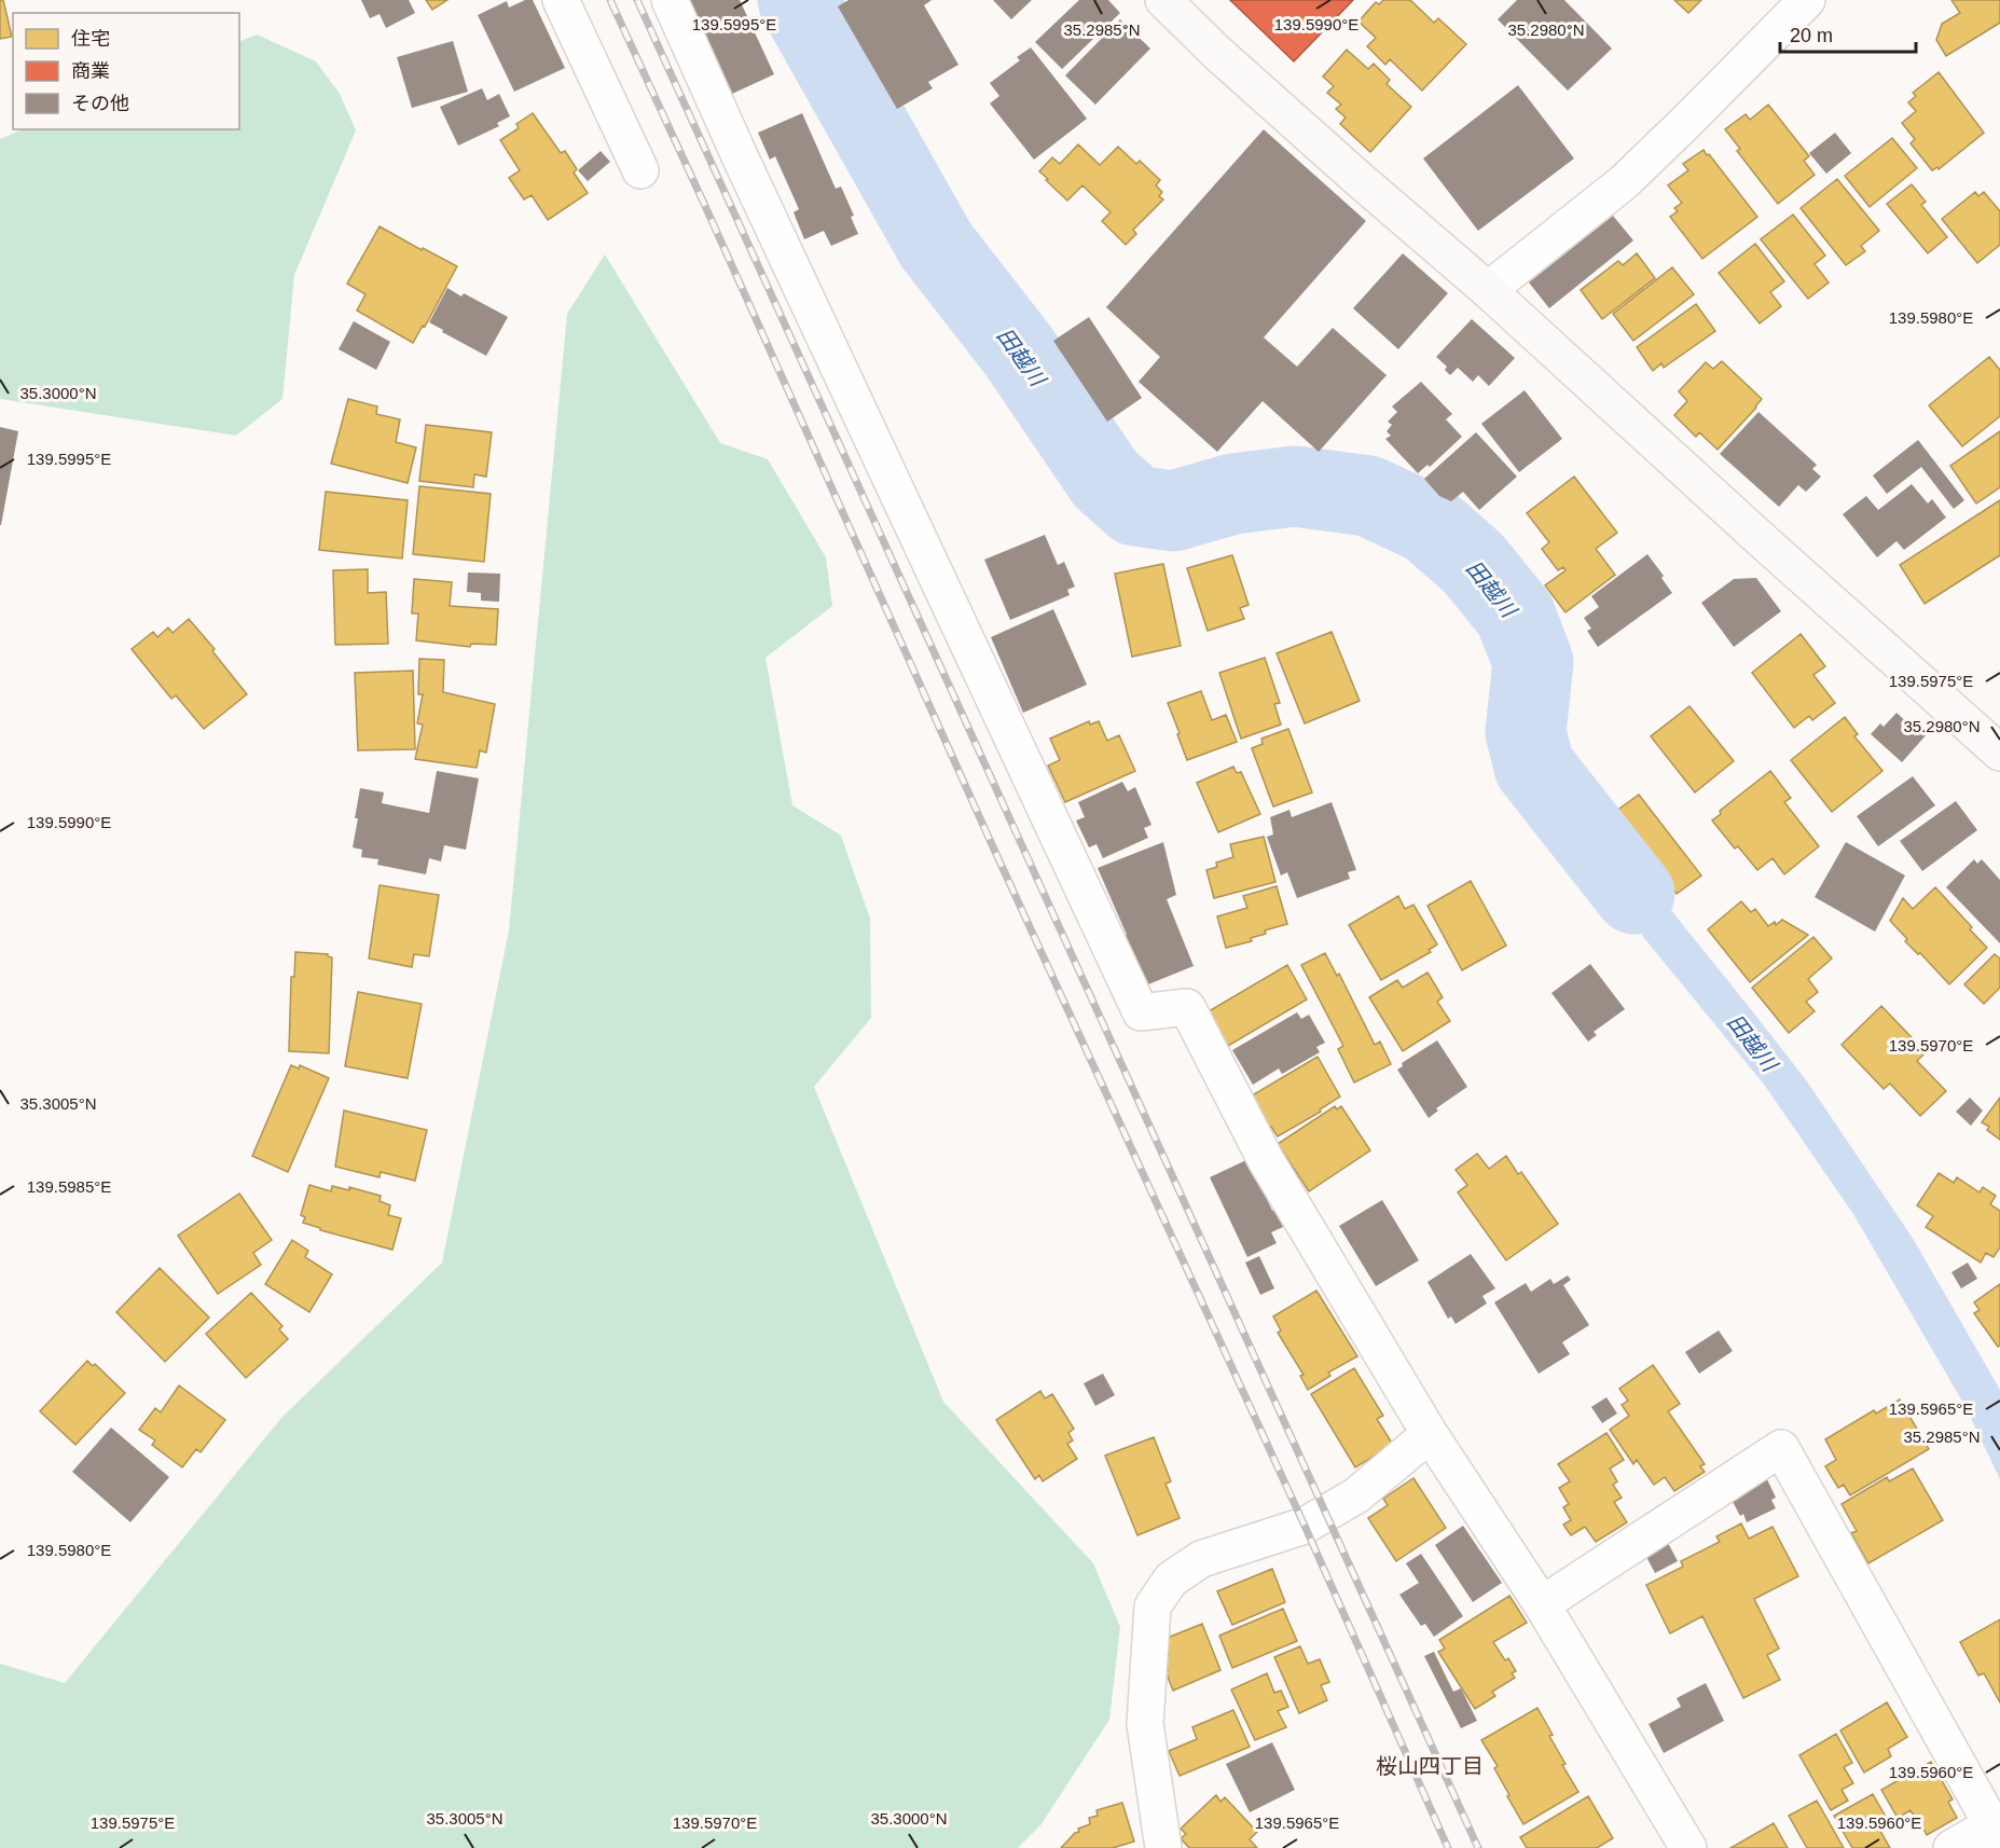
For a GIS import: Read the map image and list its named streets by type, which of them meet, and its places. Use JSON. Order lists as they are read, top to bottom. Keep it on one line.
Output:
{"districts":["桜山四丁目"],"water":["田越川"],"legend":["住宅","商業","その他"],"scale_bar":"20 m","coordinates":["139.5990°E","139.5995°E","35.2980°N","35.2985°N","139.5980°E","35.3000°N","139.5975°E","139.5970°E","35.3005°N","139.5985°E","139.5965°E","139.5960°E"]}
